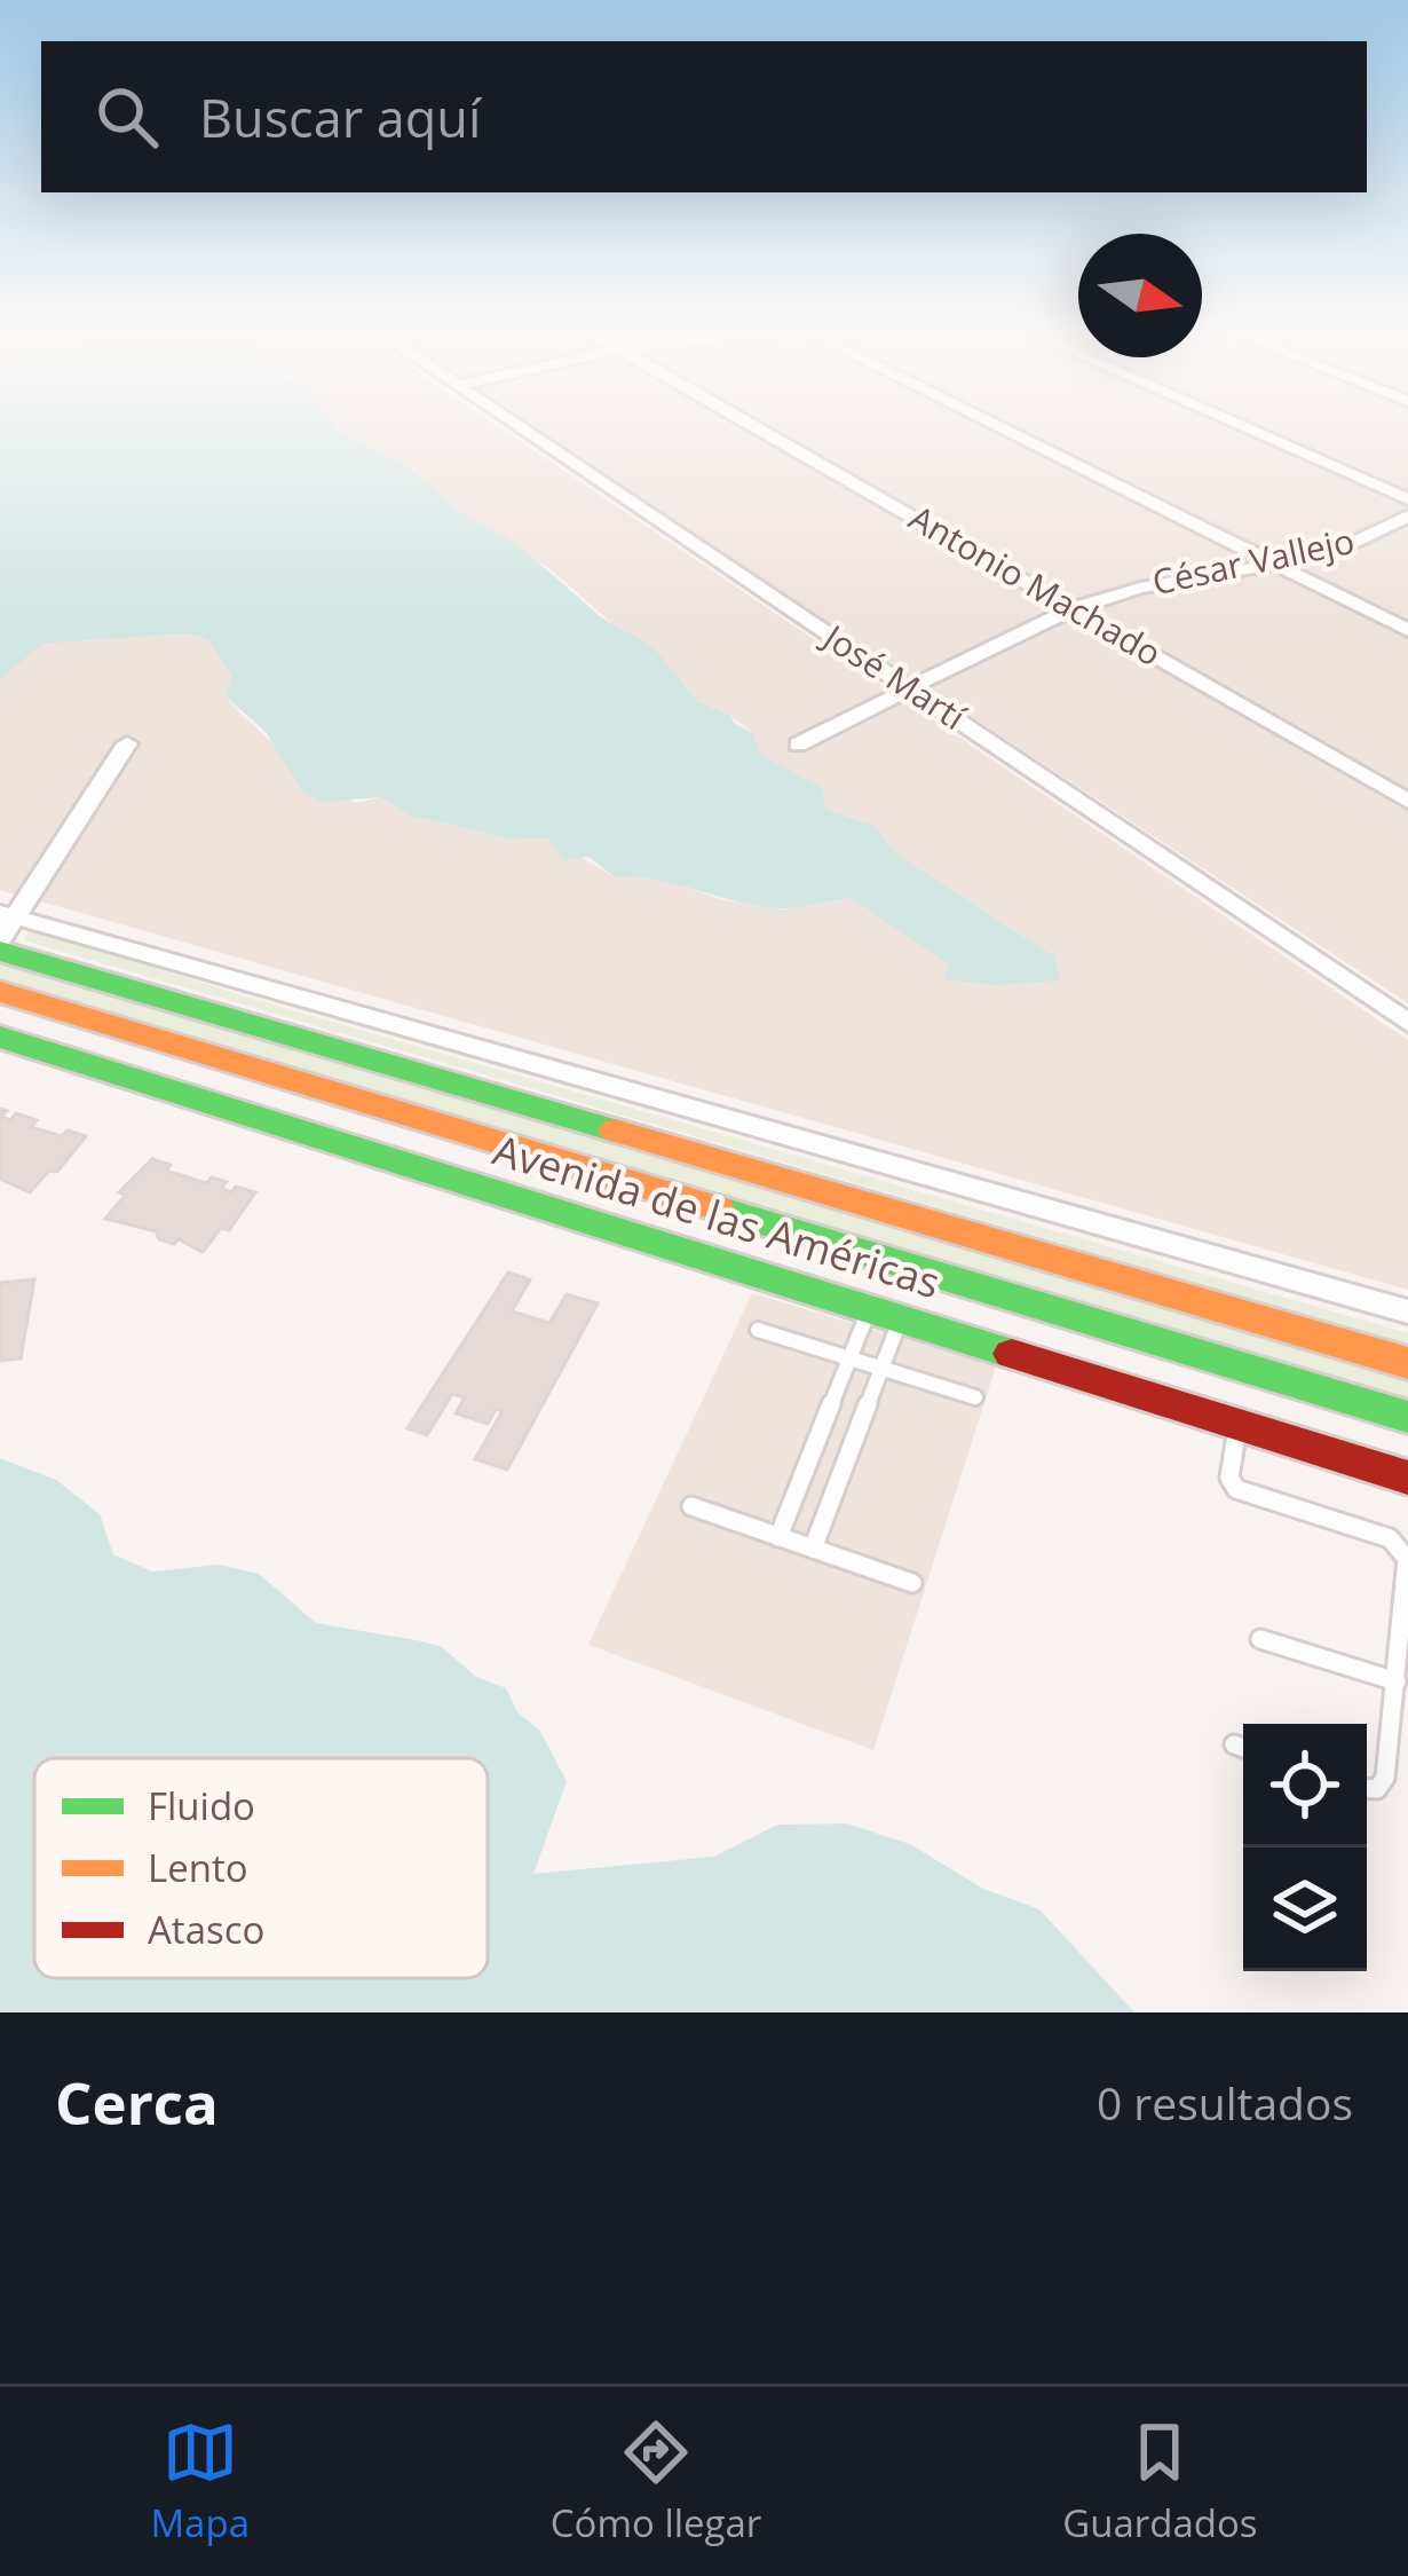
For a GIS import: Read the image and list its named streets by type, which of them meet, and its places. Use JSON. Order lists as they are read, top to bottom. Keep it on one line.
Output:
{"streets":{"main road":["Avenida de las Américas"],"street":["César Vallejo","Antonio Machado","José Martí"]},"crossings":[["César Vallejo","Antonio Machado"],["César Vallejo","José Martí"]],"legend":["Fluido","Lento","Atasco"],"north":"right","page":{"search":"Buscar aquí","heading":["Cerca","0 resultados"],"nav":["Mapa","Cómo llegar","Guardados"]}}
